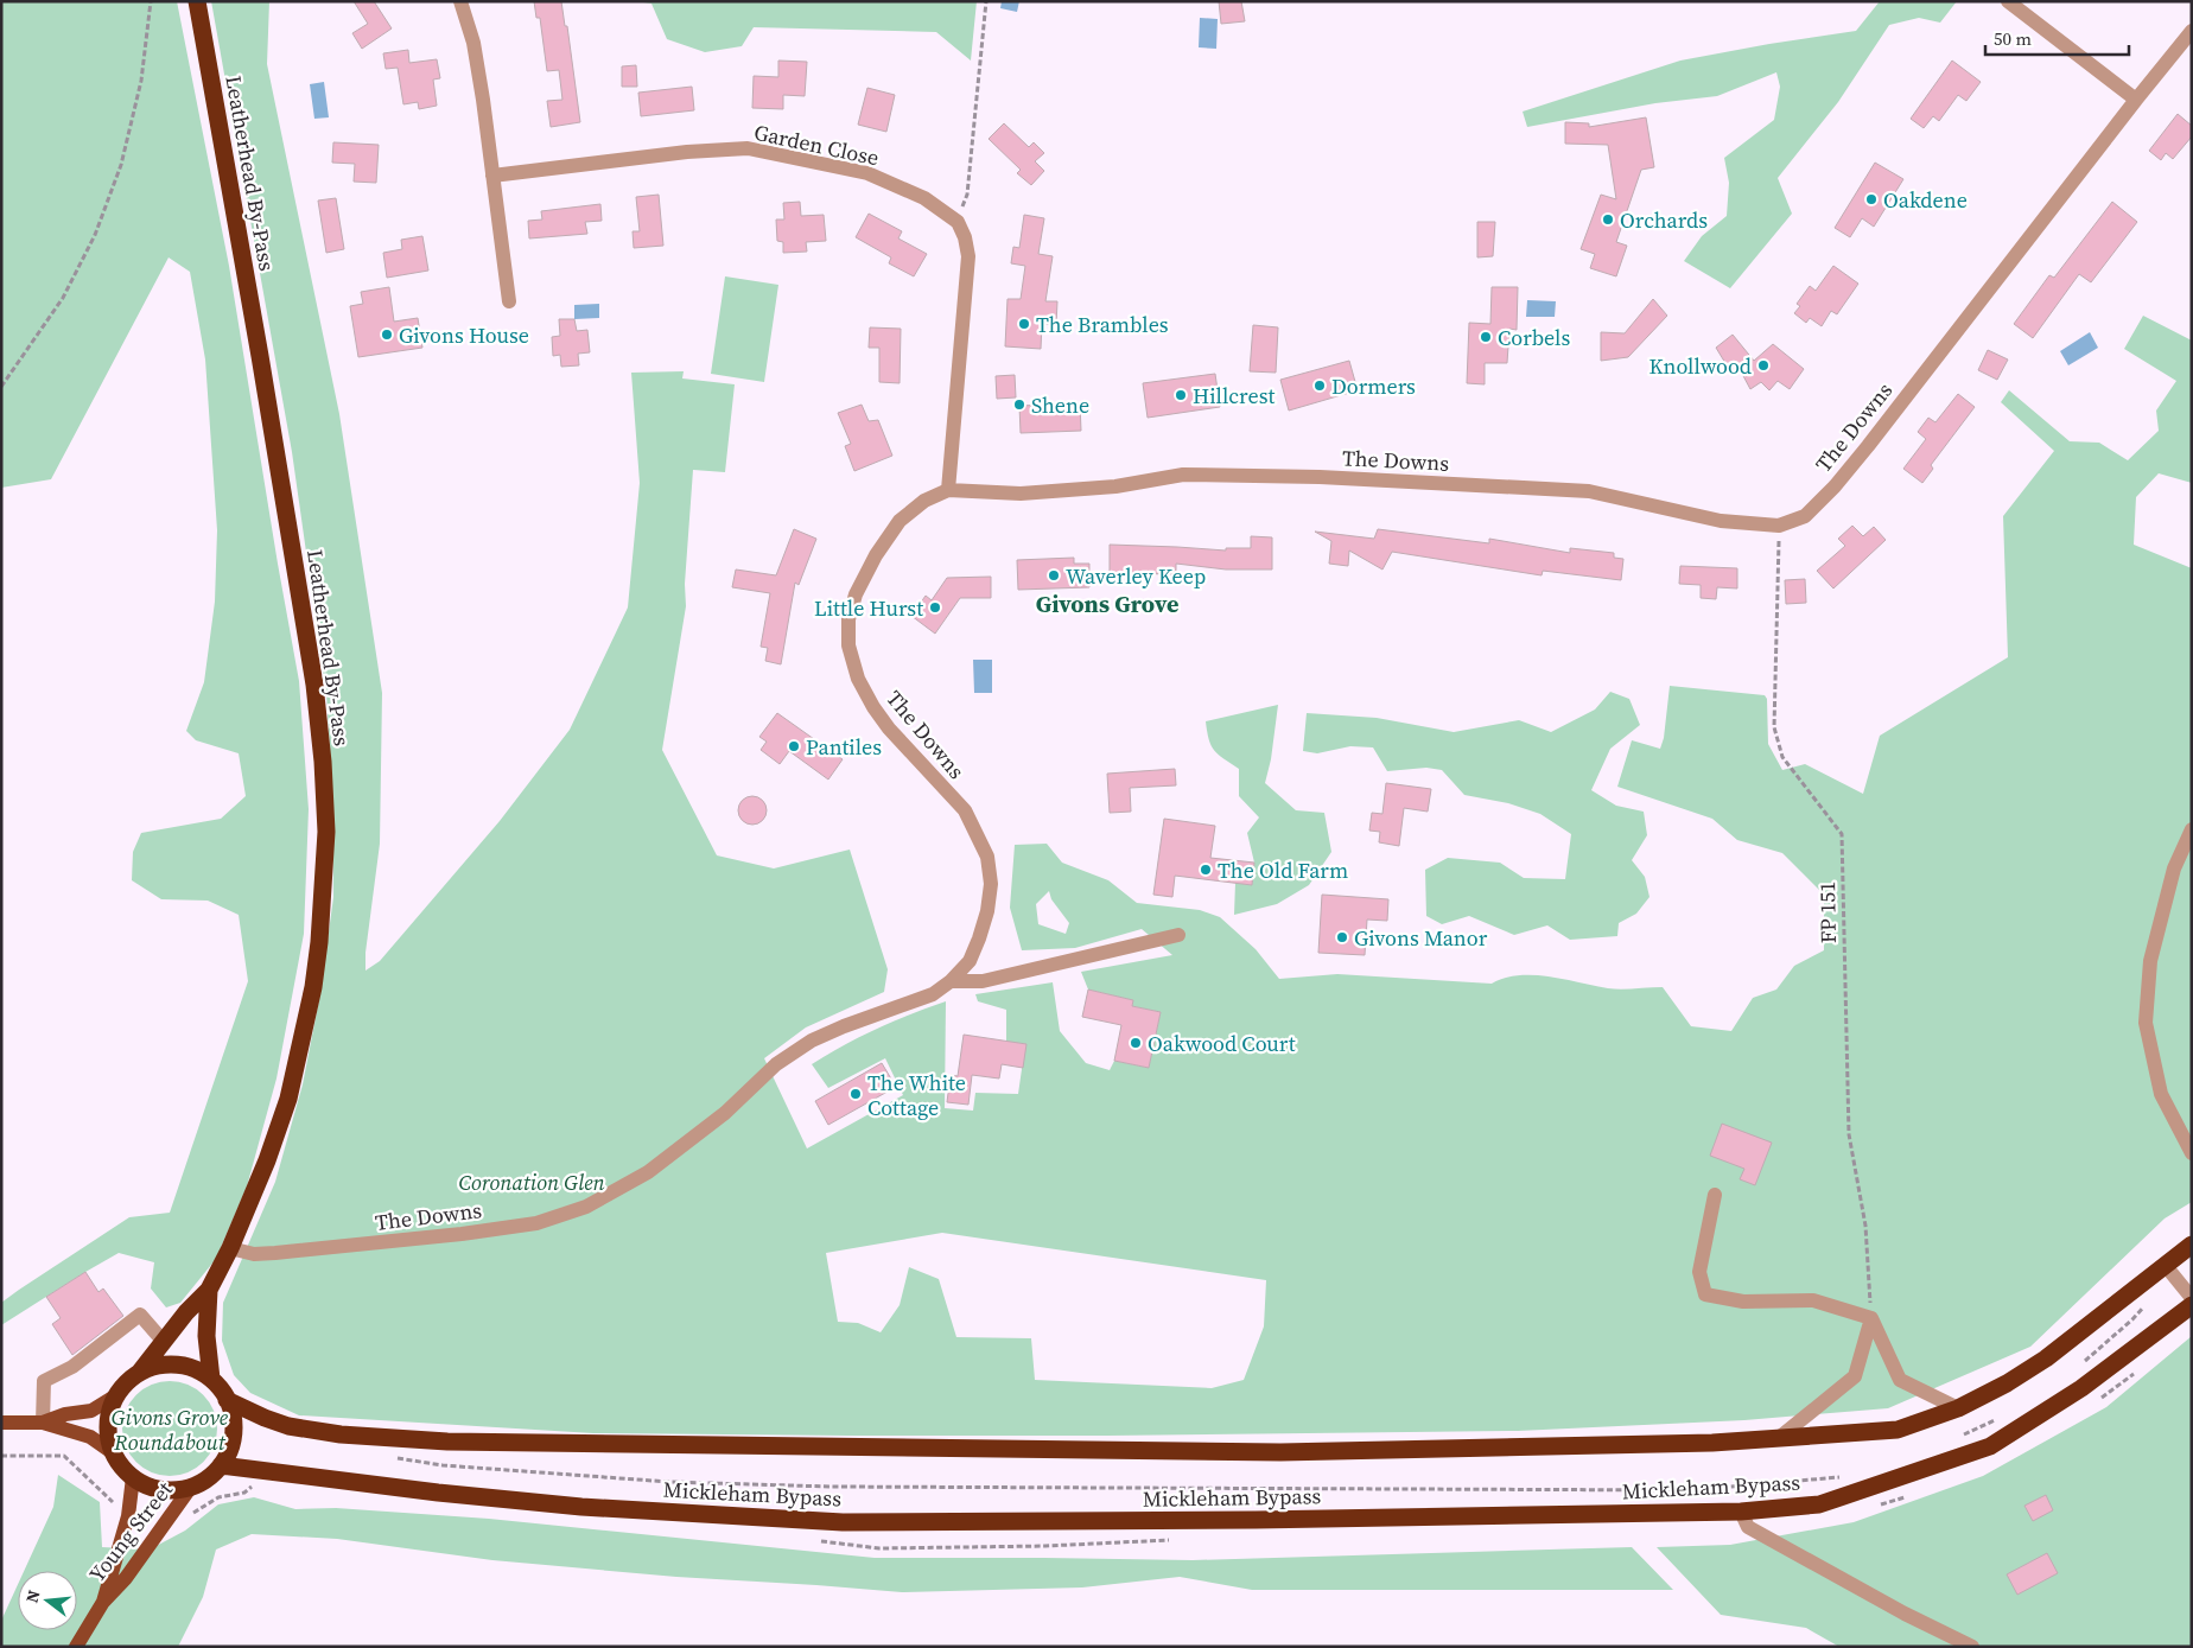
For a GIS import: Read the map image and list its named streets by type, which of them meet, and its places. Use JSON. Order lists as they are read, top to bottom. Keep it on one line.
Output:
{"streets":{"highway":["Leatherhead By-Pass","Mickleham Bypass"],"main road":["Young Street"],"street":["Garden Close","The Downs"],"path":["FP 151"]},"crossings":[["Leatherhead By-Pass","The Downs"],["Leatherhead By-Pass","Mickleham Bypass"],["Leatherhead By-Pass","Young Street"],["The Downs","FP 151"],["Mickleham Bypass","Young Street"]],"districts":["Givons Grove"],"parks":["Coronation Glen","Givons Grove Roundabout"],"places":["Oakdene","Orchards","The Brambles","Givons House","Corbels","Knollwood","Dormers","Hillcrest","Shene","Waverley Keep","Little Hurst","Pantiles","The Old Farm","Givons Manor","Oakwood Court","The White Cottage"],"scale_bar":"50 m","north":"left"}
